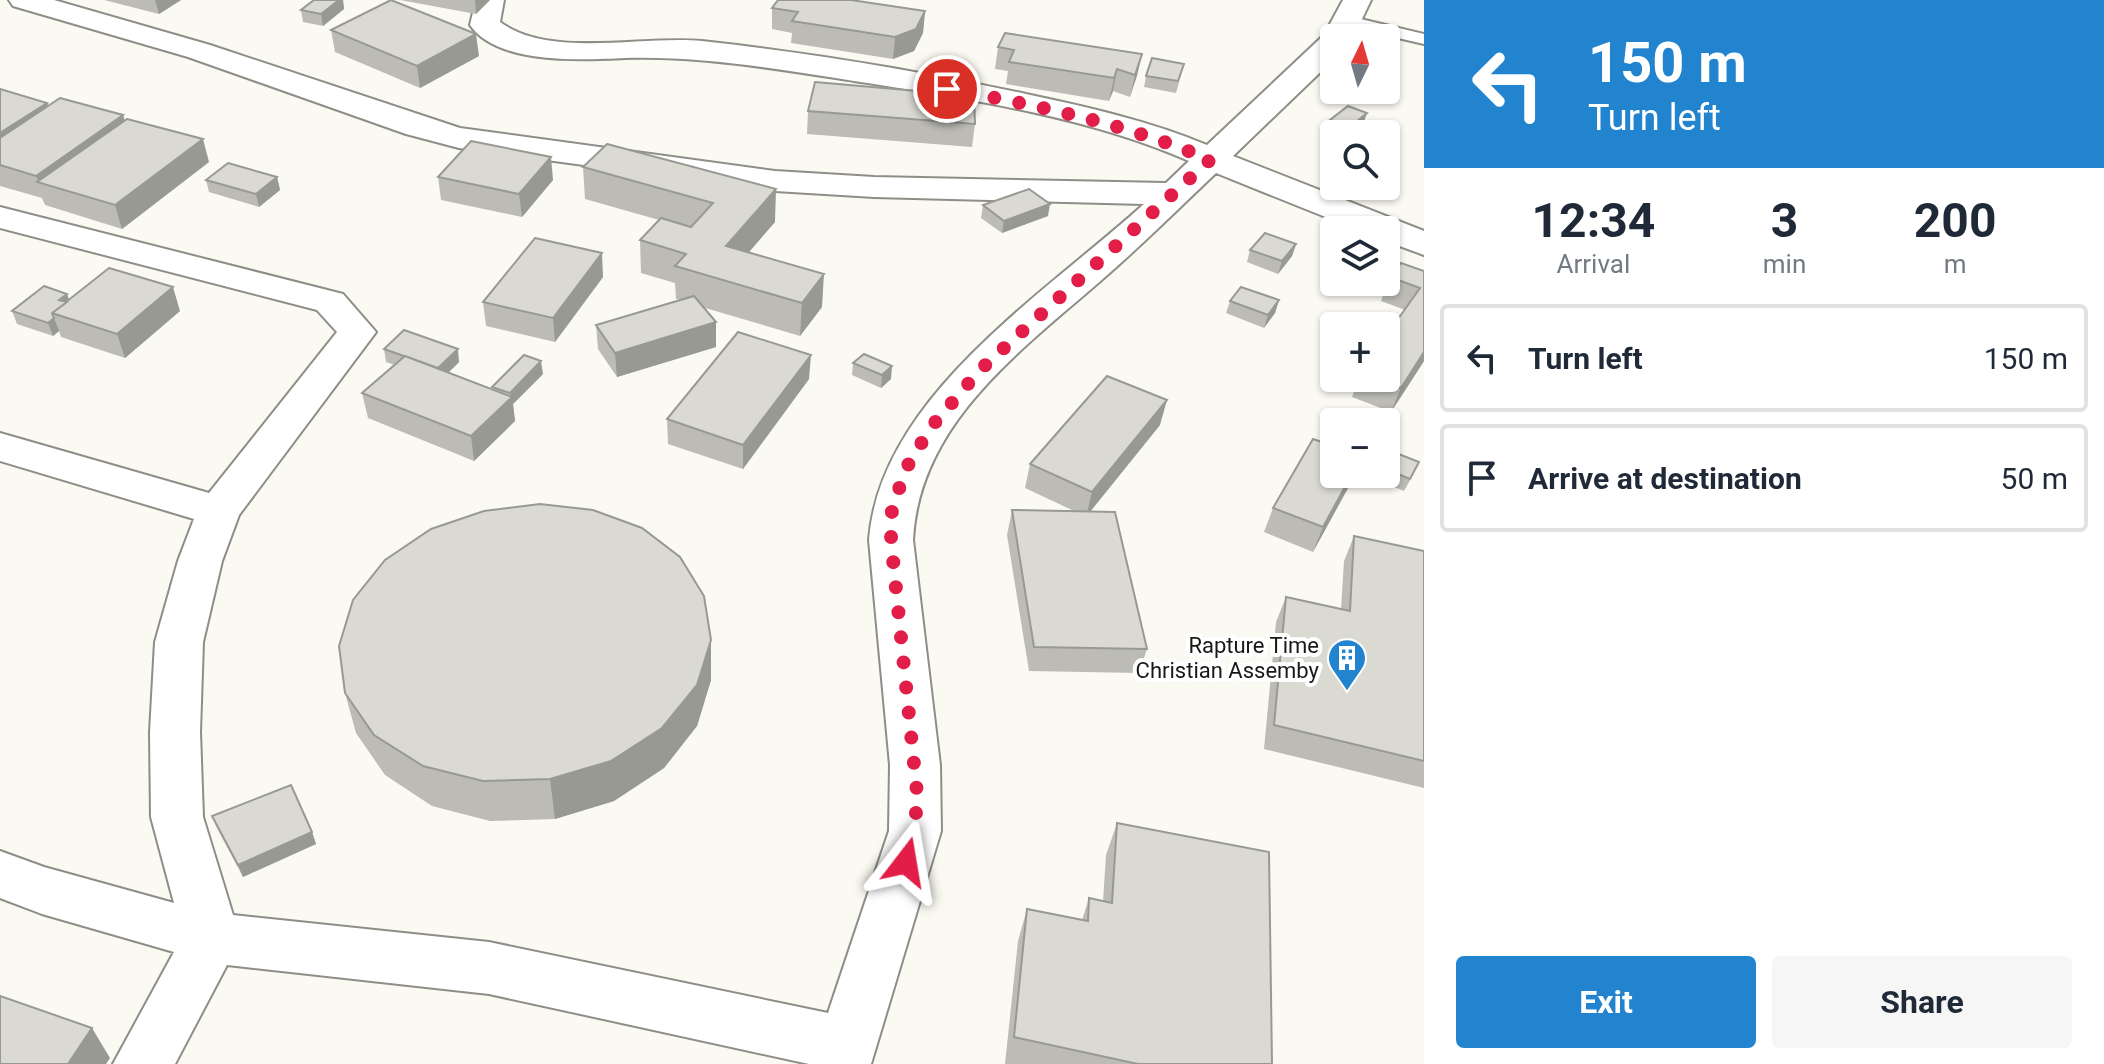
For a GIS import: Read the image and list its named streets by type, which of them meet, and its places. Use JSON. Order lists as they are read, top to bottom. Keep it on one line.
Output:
{"places":{"building":["Rapture Time Christian Assemby"]},"north":"top","page":{"turn":["150 m","Turn left"],"map_buttons":["+","−"],"eta":["12:34","Arrival","3","min","200","m"],"list":[{"name":"Turn left","value":"150 m"},{"name":"Arrive at destination","value":"50 m"}],"buttons":["Exit","Share"]}}
